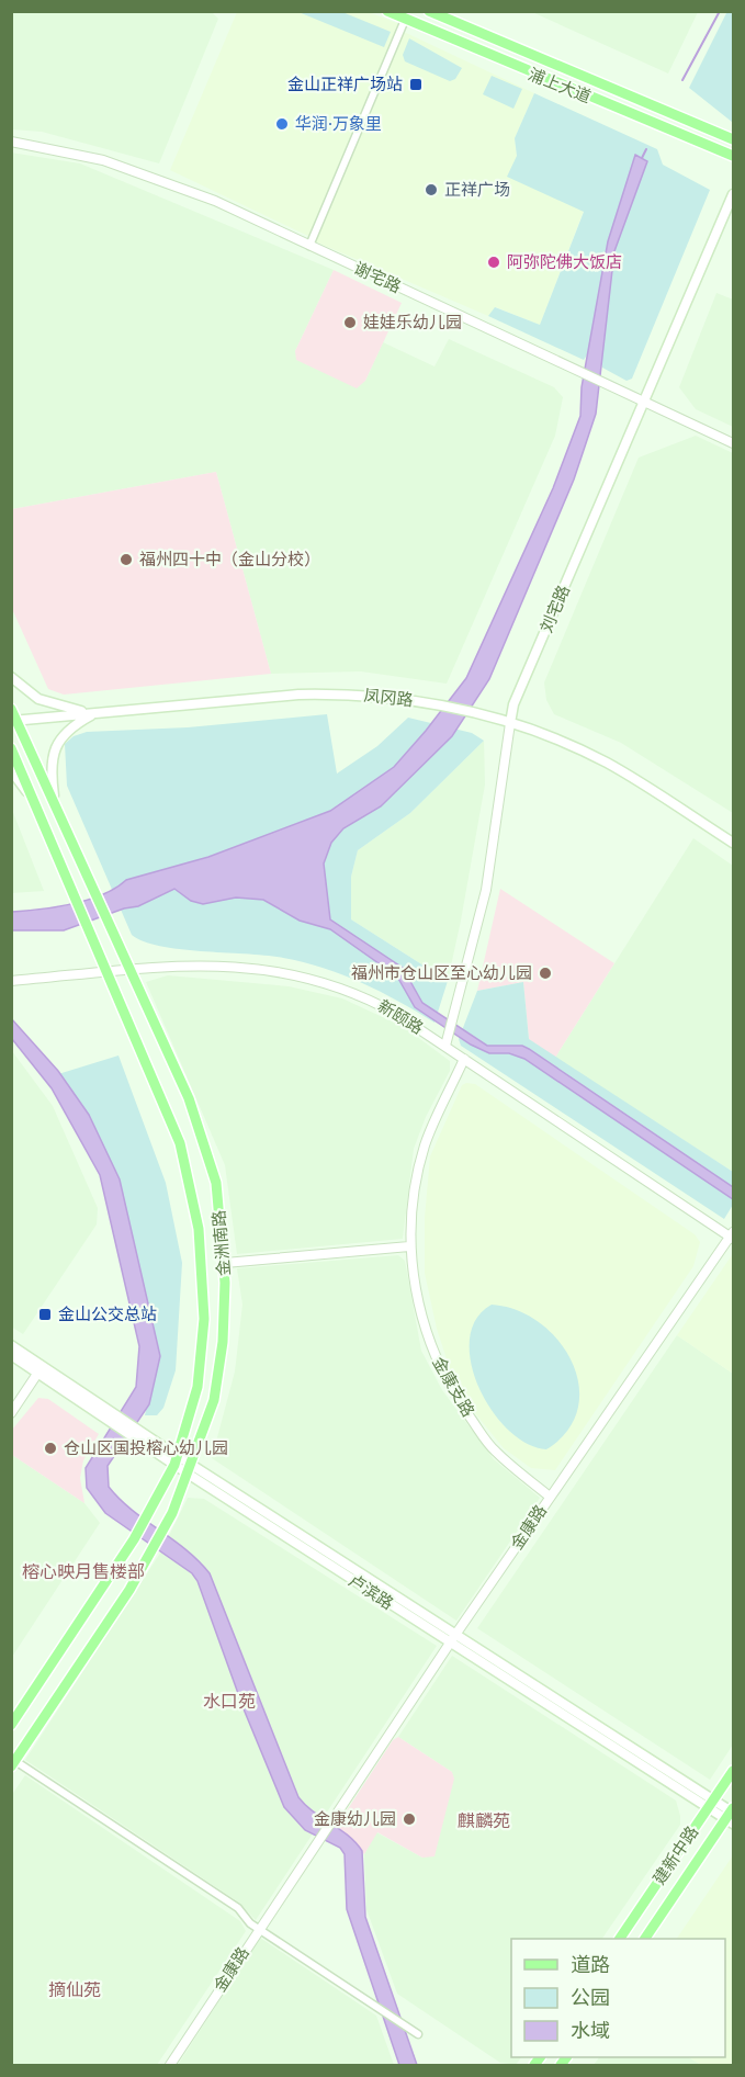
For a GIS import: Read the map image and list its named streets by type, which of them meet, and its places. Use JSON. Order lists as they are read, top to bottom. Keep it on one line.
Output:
{"streets":{"main road":["浦上大道","刘宅路","凤冈路","金洲南路","卢滨路","建新中路"],"street":["谢宅路","新颐路","金康支路","金康路"]},"crossings":[["谢宅路","刘宅路"],["刘宅路","凤冈路"],["刘宅路","新颐路"],["凤冈路","金洲南路"],["新颐路","金洲南路"],["新颐路","金康支路"],["新颐路","金康路"],["金洲南路","卢滨路"],["金康支路","金康路"],["金康路","卢滨路"],["卢滨路","建新中路"]],"districts":["榕心映月售楼部","水口苑","麒麟苑","摘仙苑"],"places":{"transit":["金山正祥广场站","金山公交总站"],"other":["华润·万象里","正祥广场","阿弥陀佛大饭店","娃娃乐幼儿园","福州四十中（金山分校）","福州市仓山区至心幼儿园","仓山区国投榕心幼儿园","金康幼儿园"]},"legend":["道路","公园","水域"]}
